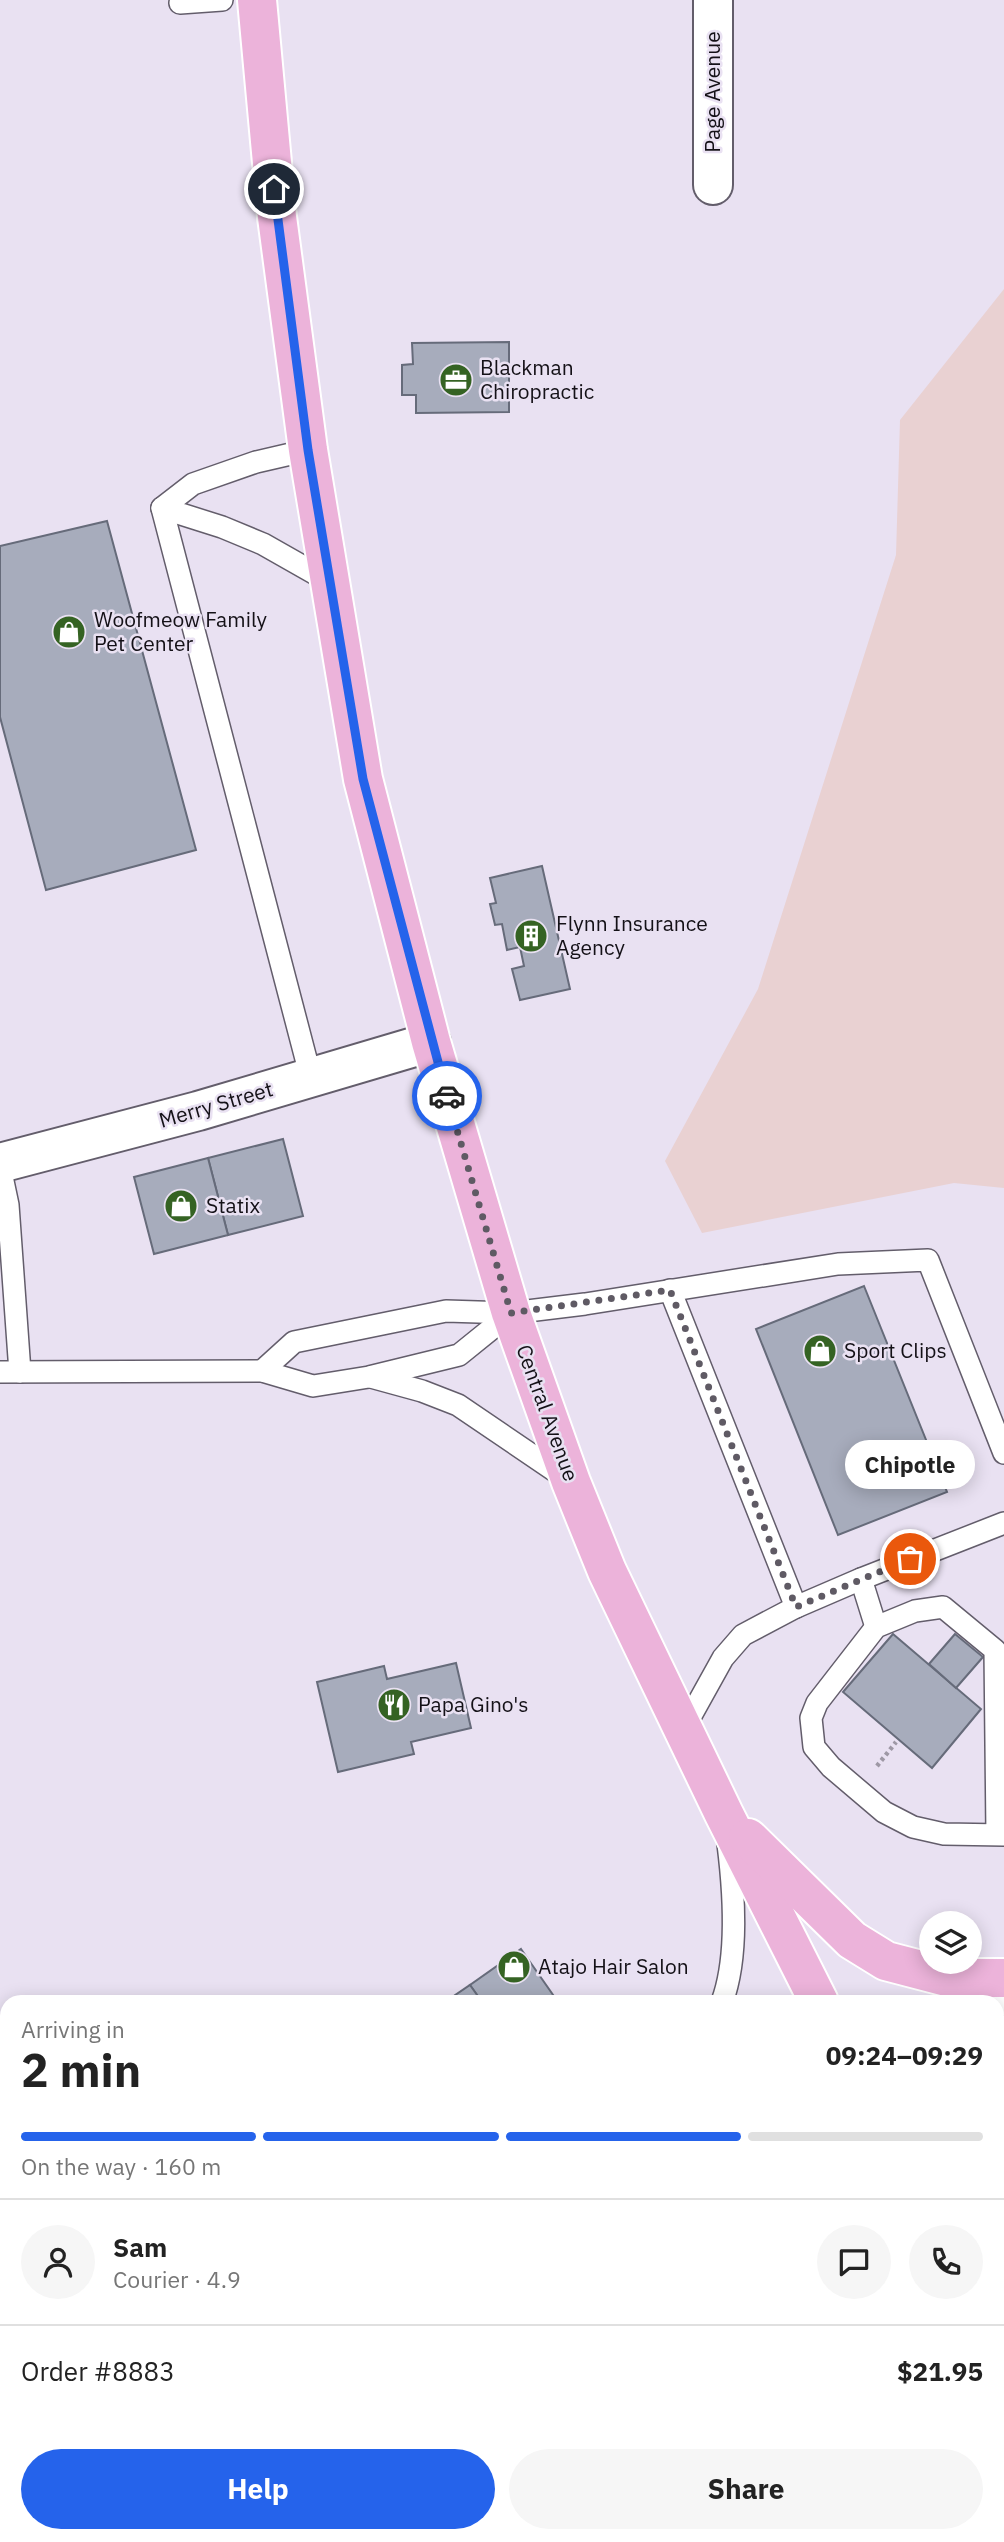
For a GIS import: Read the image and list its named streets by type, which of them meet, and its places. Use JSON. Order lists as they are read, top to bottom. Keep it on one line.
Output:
{"streets":{"main road":["Central Avenue"],"street":["Page Avenue","Merry Street"]},"crossings":[["Merry Street","Central Avenue"]],"places":{"office":["Blackman Chiropractic"],"shop":["Woofmeow Family Pet Center","Statix","Sport Clips","Atajo Hair Salon"],"building":["Flynn Insurance Agency"],"other":["Chipotle"],"restaurant":["Papa Gino's"]},"page":{"bubble":"Chipotle","heading":["2 min","Arriving in","09:24–09:29"],"panel":["Sam","Courier · 4.9","Order #8883","$21.95"],"bar":"On the way · 160 m","buttons":["Help","Share"]}}
